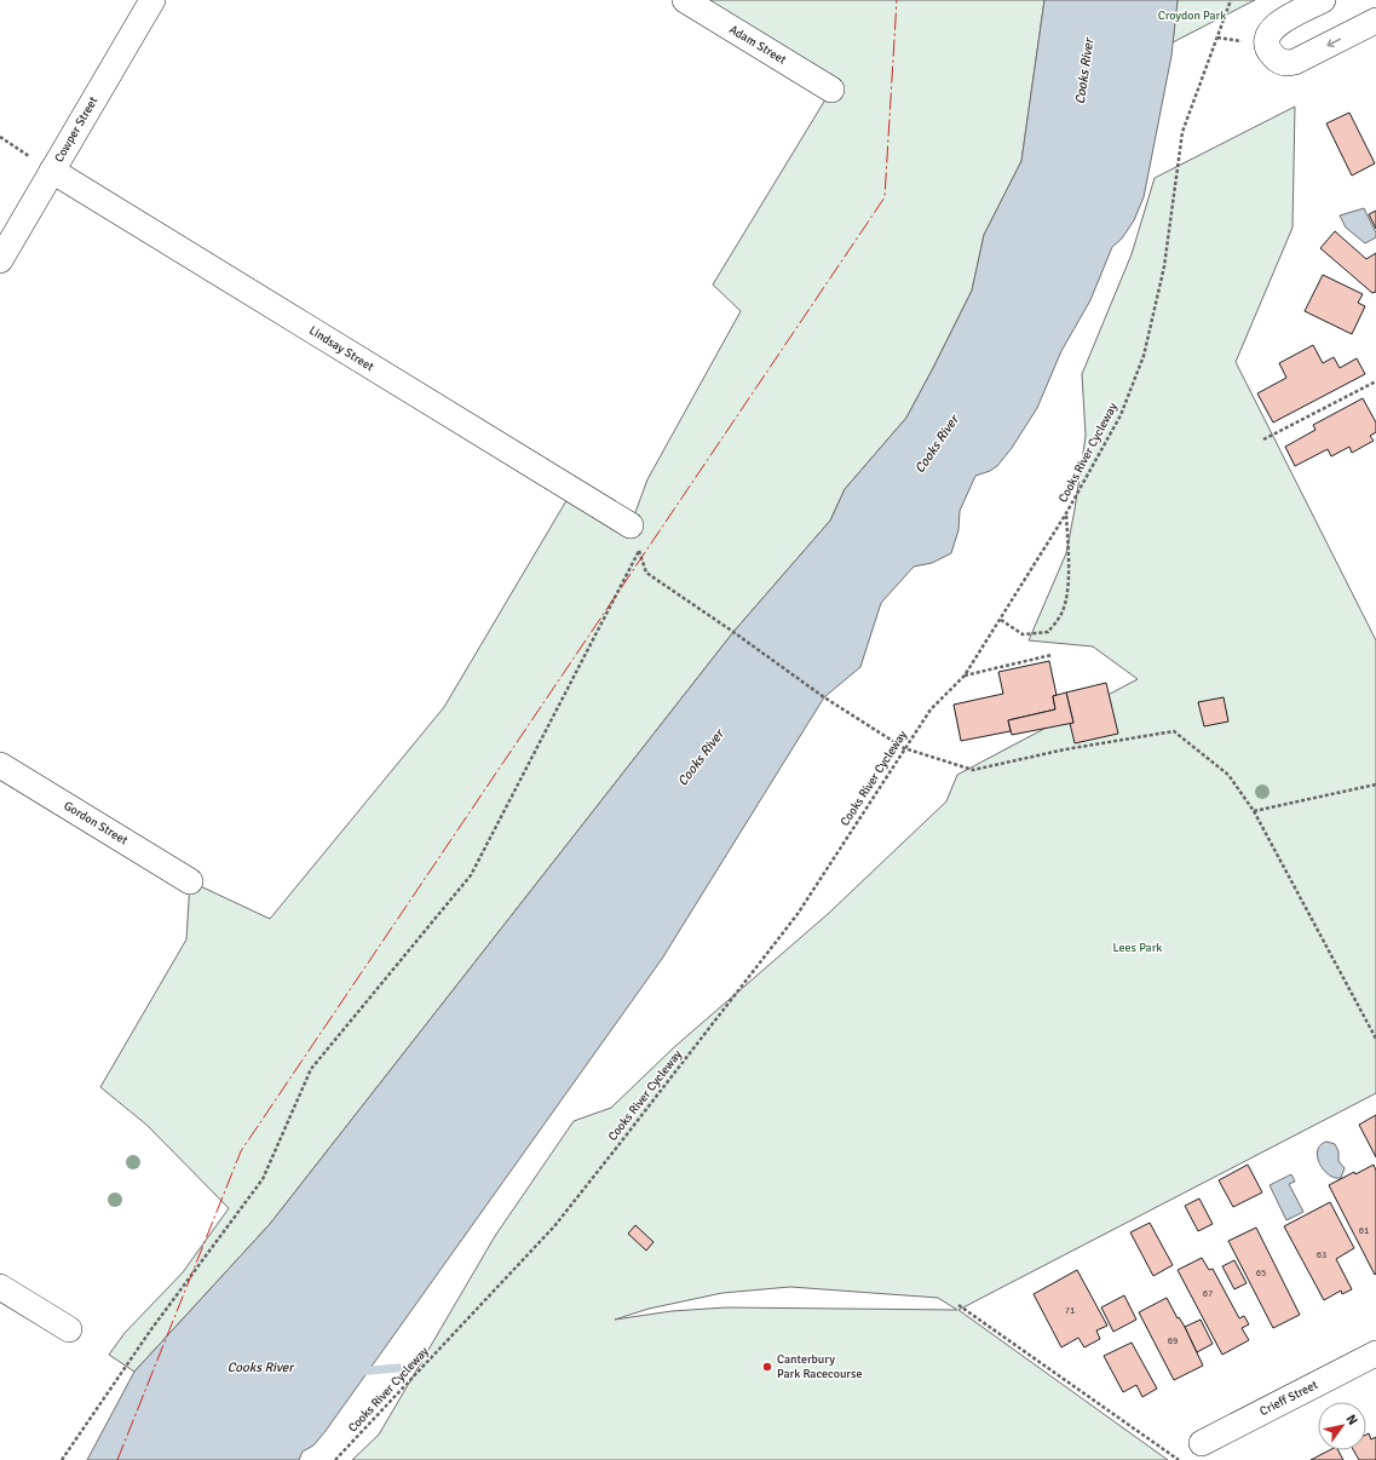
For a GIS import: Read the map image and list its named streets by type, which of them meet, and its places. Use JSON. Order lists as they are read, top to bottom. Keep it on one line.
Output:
{"streets":{"street":["Adam Street","Cowper Street","Lindsay Street","Gordon Street","Crieff Street"],"path":["Cooks River Cycleway"]},"crossings":[["Cowper Street","Lindsay Street"]],"water":["Cooks River"],"parks":["Croydon Park","Lees Park"],"places":["Canterbury Park Racecourse"],"house_numbers":["61","63","65","67","71","69"],"north":"top right"}
